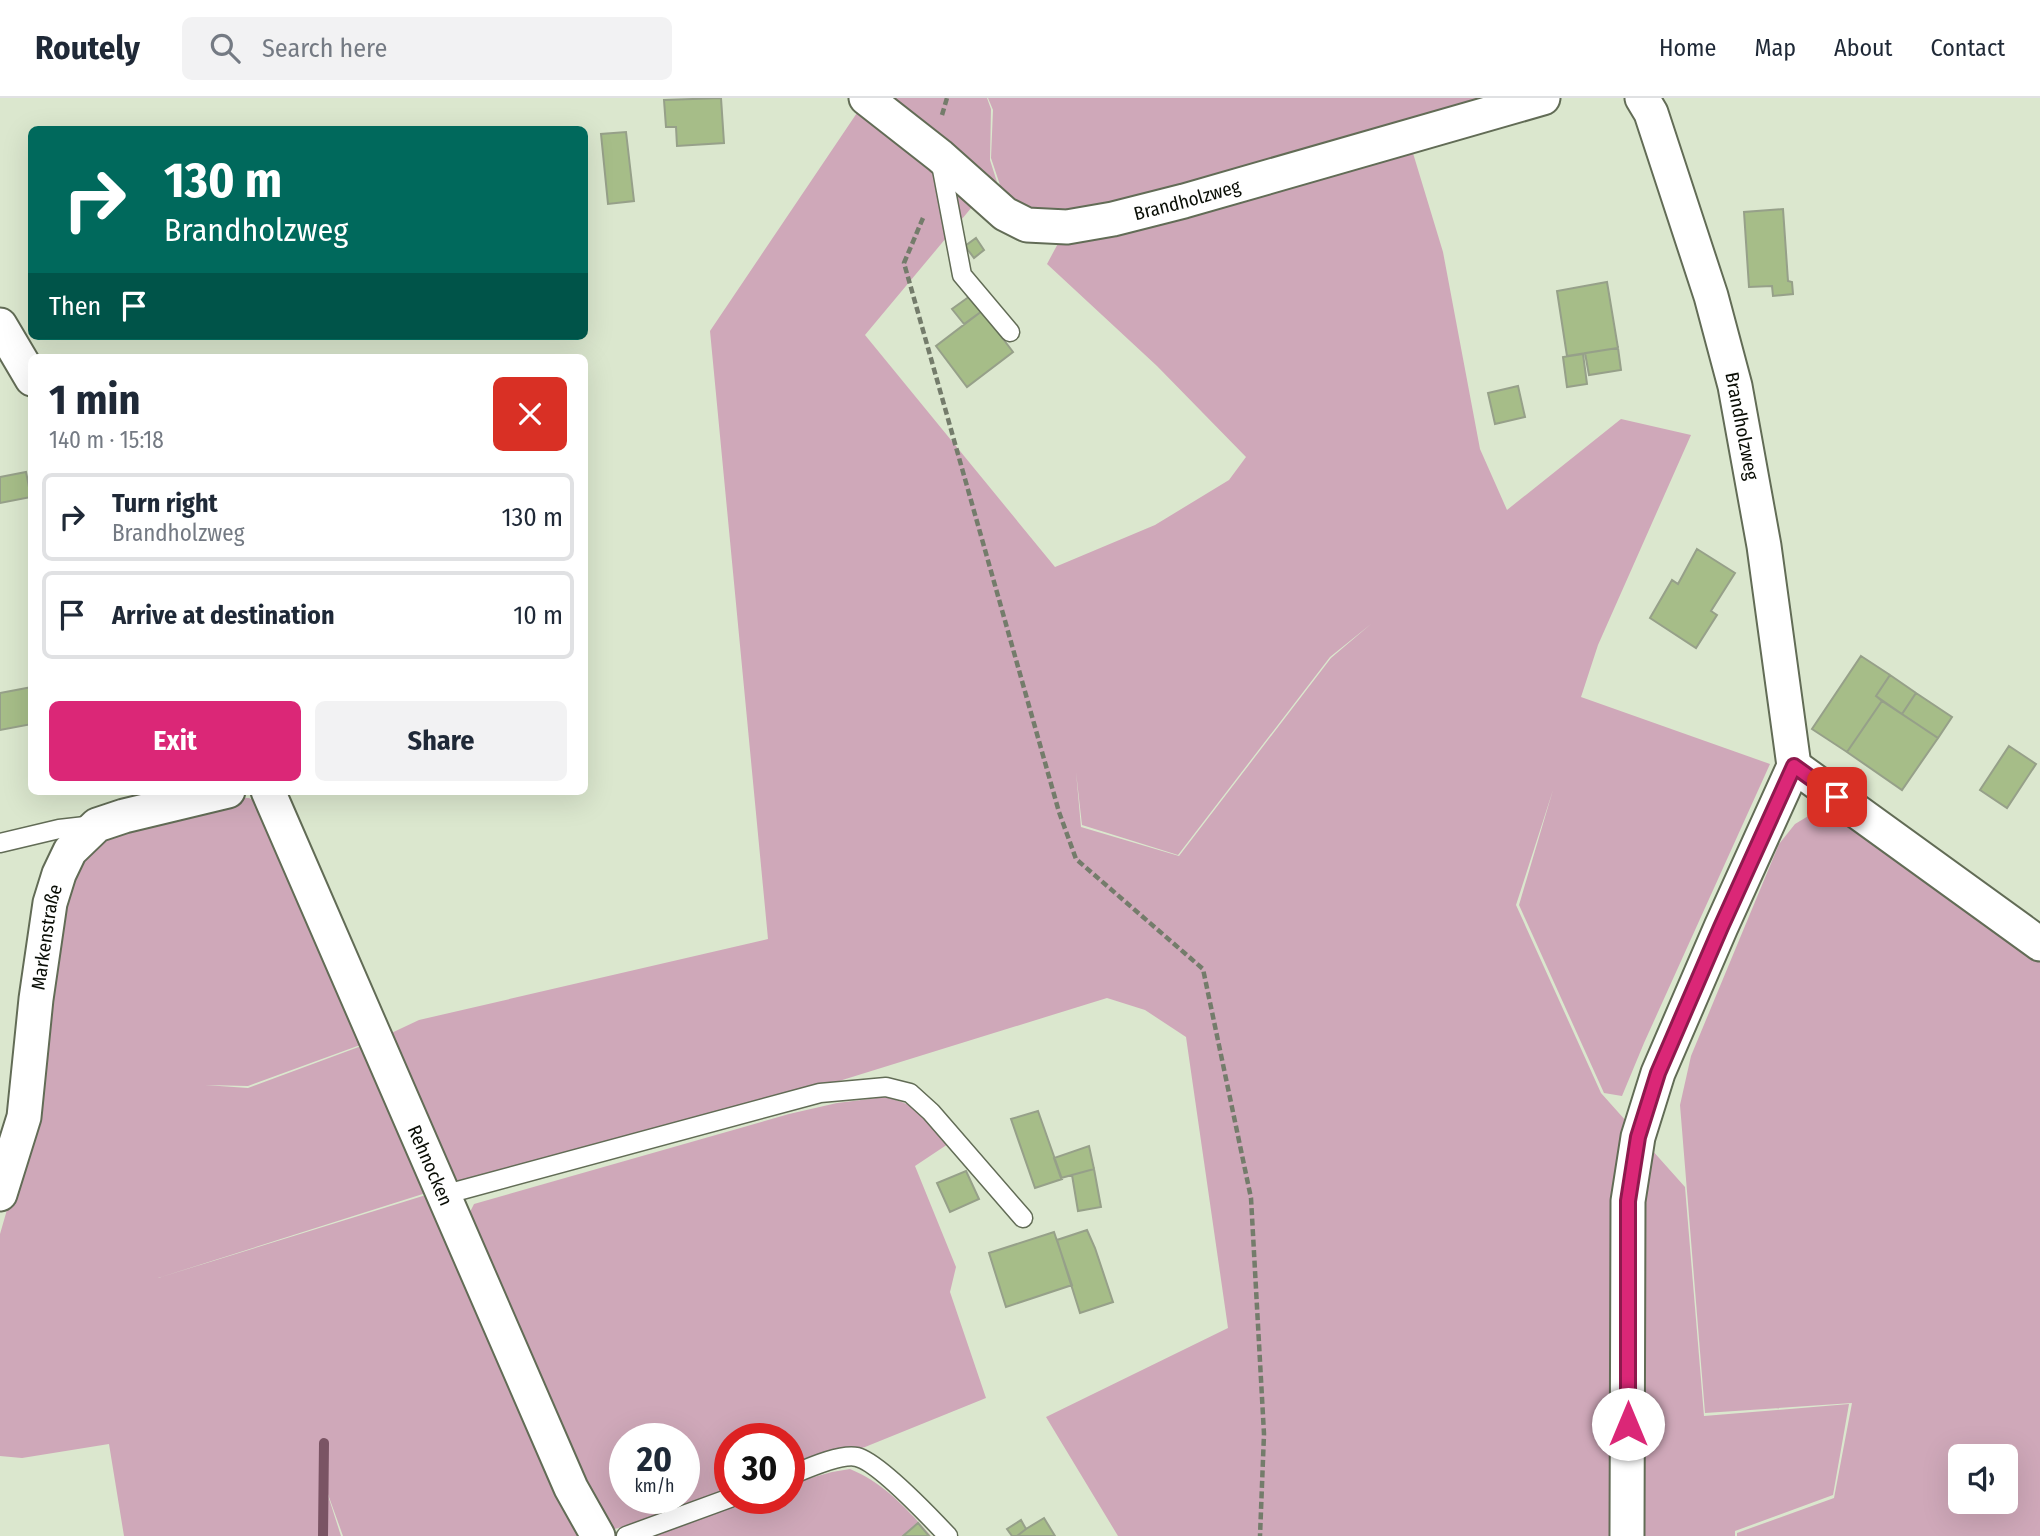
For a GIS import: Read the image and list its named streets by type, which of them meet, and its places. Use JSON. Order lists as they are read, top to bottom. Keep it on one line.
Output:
{"streets":{"street":["Brandholzweg","Markenstraße","Rehnocken"]},"page":{"header":"Routely","search":"Search here","nav":["Home","Map","About","Contact"],"turn":["130 m","Brandholzweg"],"then":"Then","heading":["1 min","140 m · 15:18"],"list":[{"name":"Turn right","note":"Brandholzweg","value":"130 m"},{"name":"Arrive at destination","value":"10 m"}],"buttons":["Exit","Share"],"speed":"20 km/h","limit":"30"}}
